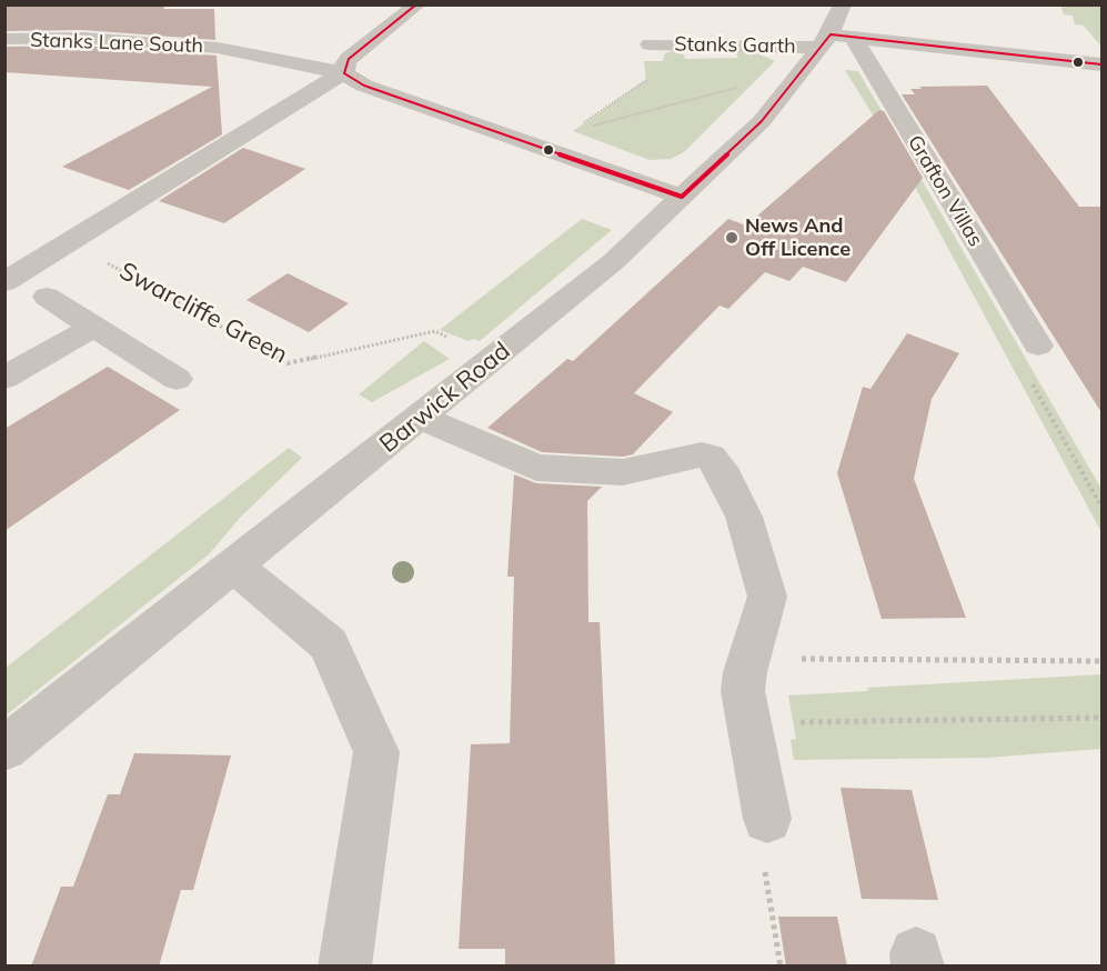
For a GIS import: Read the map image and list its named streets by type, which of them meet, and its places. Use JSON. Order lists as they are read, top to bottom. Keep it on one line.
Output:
{"streets":{"street":["Stanks Lane South","Stanks Garth","Grafton Villas","Barwick Road"],"path":["Swarcliffe Green"]},"crossings":[["Stanks Lane South","Barwick Road"],["Stanks Garth","Grafton Villas"],["Stanks Garth","Barwick Road"],["Grafton Villas","Barwick Road"],["Swarcliffe Green","Barwick Road"]],"places":["News And Off Licence"]}
